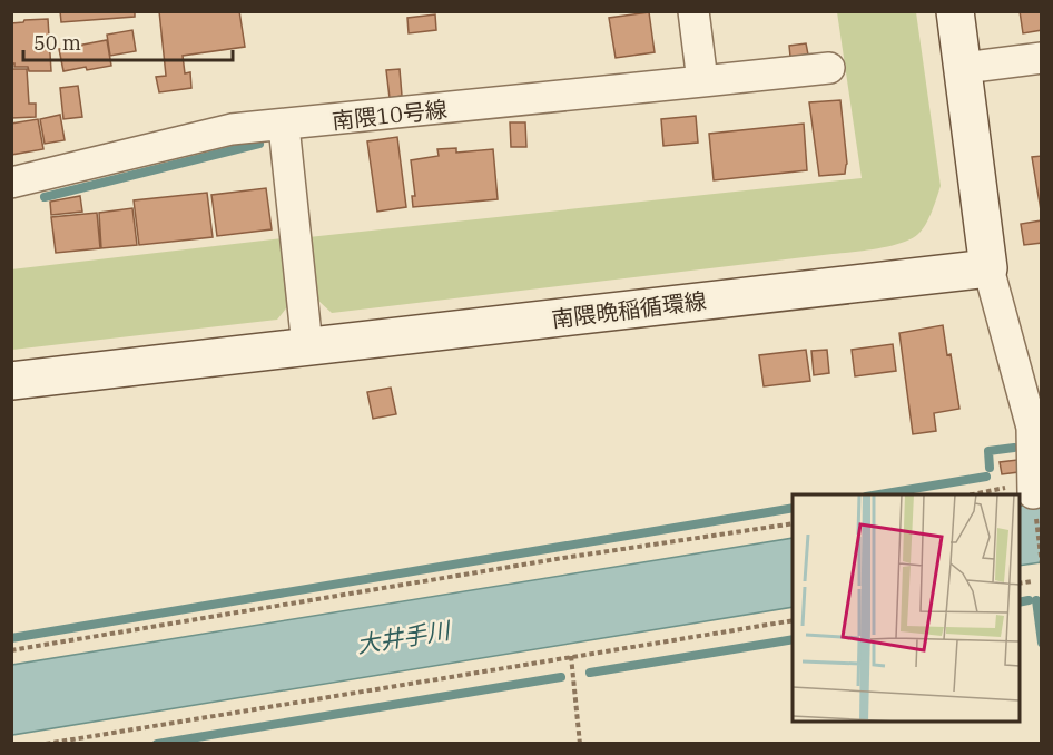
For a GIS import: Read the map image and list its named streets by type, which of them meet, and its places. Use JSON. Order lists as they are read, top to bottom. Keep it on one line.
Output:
{"streets":{"street":["南隈10号線","南隈晩稲循環線"]},"water":["大井手川"],"scale_bar":"50 m"}
